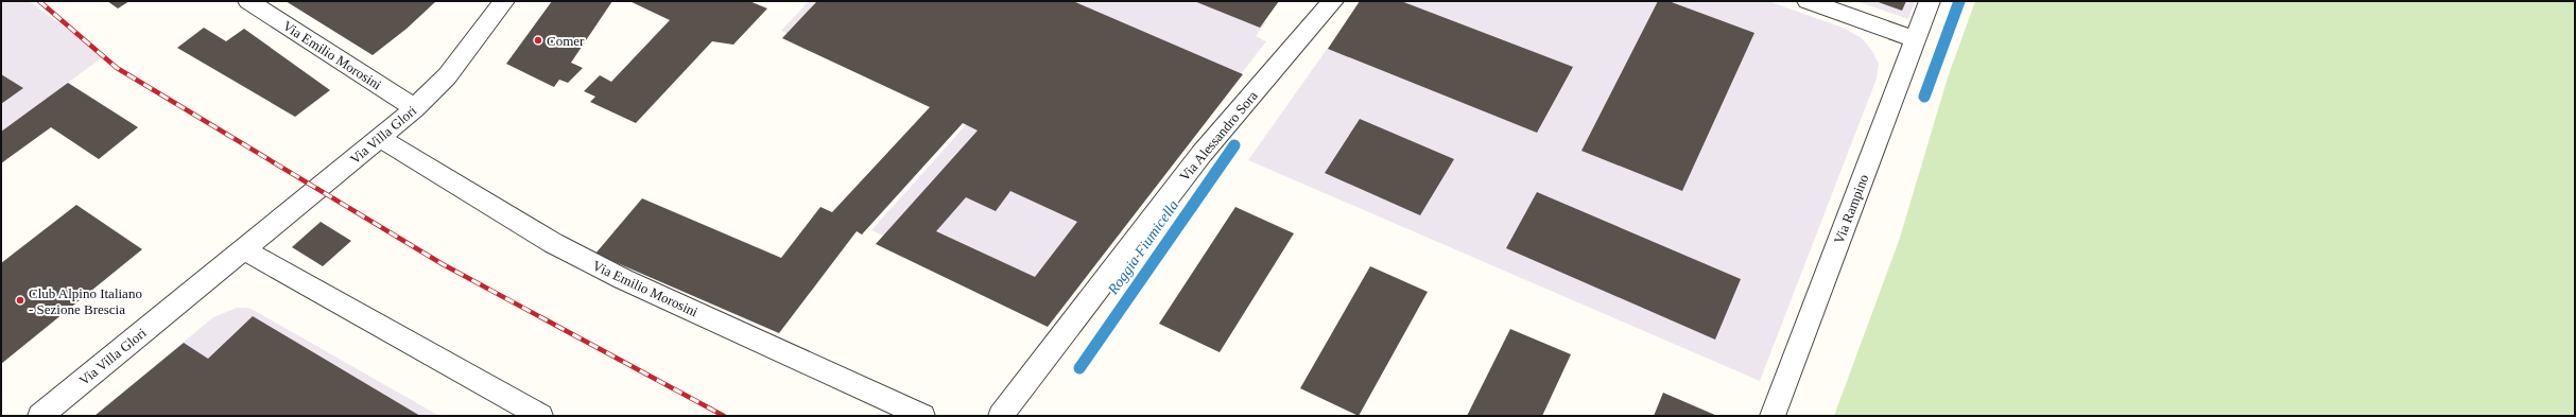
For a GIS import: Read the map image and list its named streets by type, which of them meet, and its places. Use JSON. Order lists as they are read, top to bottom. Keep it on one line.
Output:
{"streets":{"street":["Via Emilio Morosini","Via Villa Glori","Via Alessandro Sora","Via Rampino"]},"crossings":[["Via Emilio Morosini","Via Villa Glori"]],"water":["Roggia Fiumicella"],"places":["Comer","Club Alpino Italiano - Sezione Brescia"]}
